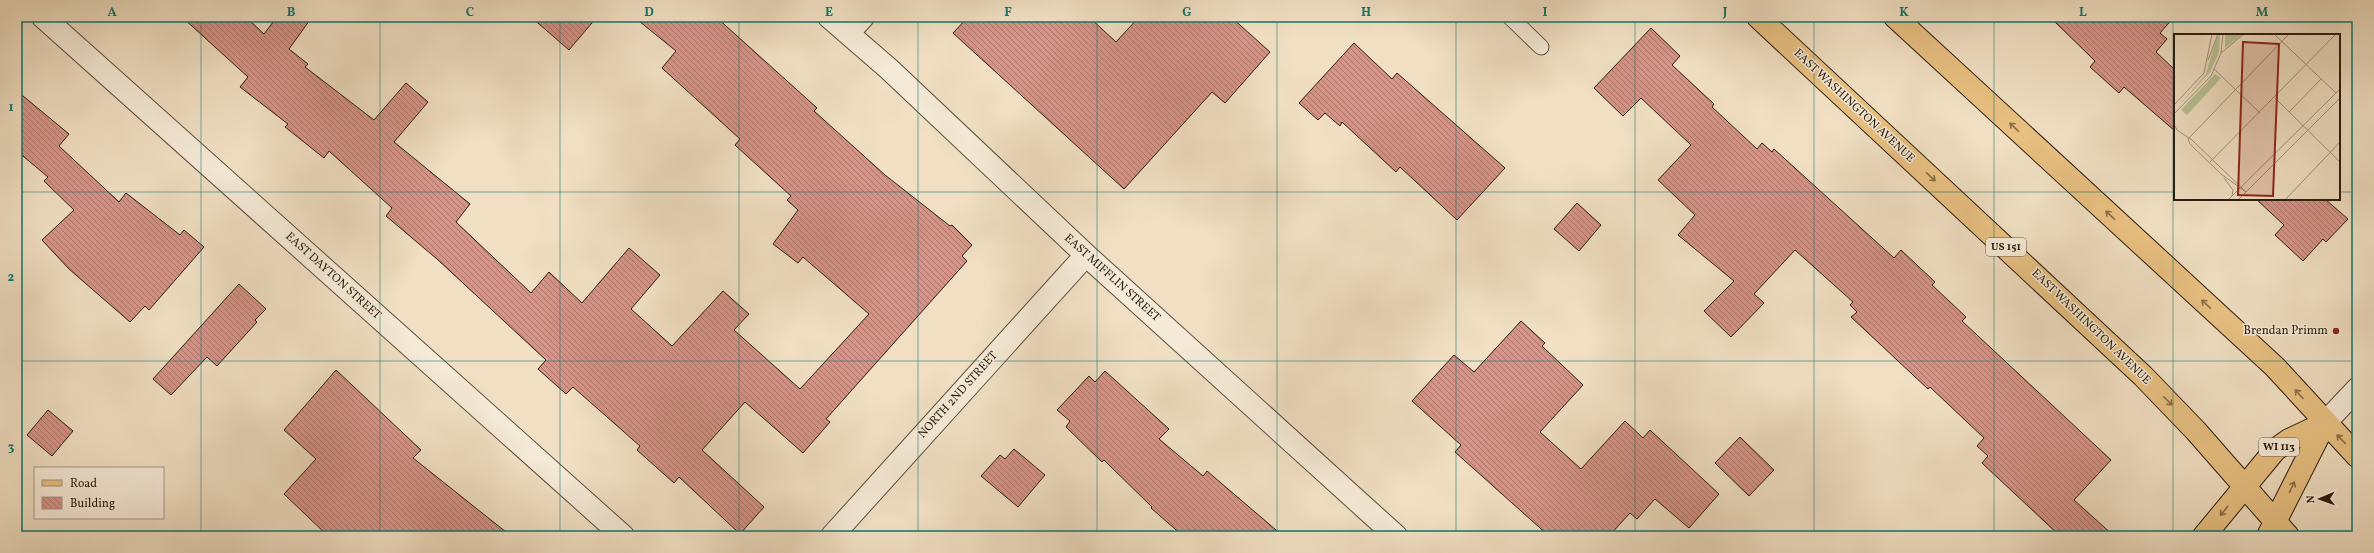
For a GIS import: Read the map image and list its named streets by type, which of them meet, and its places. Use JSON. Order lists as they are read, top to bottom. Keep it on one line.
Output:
{"streets":{"main road":["EAST WASHINGTON AVENUE","US 151","WI 113"],"street":["EAST DAYTON STREET","EAST MIFFLIN STREET","NORTH 2ND STREET"]},"crossings":[["EAST WASHINGTON AVENUE","WI 113"],["EAST MIFFLIN STREET","NORTH 2ND STREET"]],"places":["Brendan Primm"],"legend":["Road","Building"],"north":"left","grid":{"columns":["A","B","C","D","E","F","G","H","I","J","K","L","M"],"rows":["1","2","3"]}}
